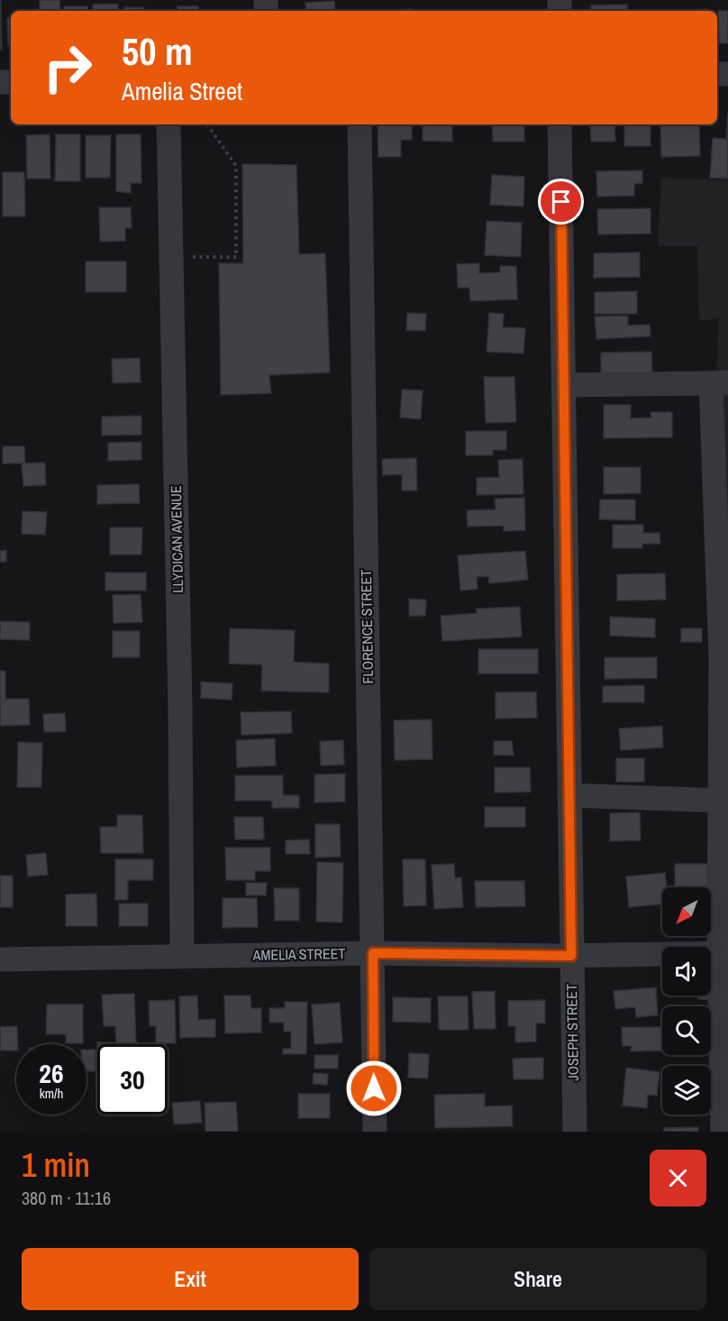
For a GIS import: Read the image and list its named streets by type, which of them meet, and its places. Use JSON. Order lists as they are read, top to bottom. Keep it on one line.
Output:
{"streets":{"street":["LLYDICAN AVENUE","FLORENCE STREET","AMELIA STREET","JOSEPH STREET"]},"crossings":[["LLYDICAN AVENUE","AMELIA STREET"],["FLORENCE STREET","AMELIA STREET"],["AMELIA STREET","JOSEPH STREET"]],"north":"bottom left","page":{"turn":["50 m","Amelia Street"],"speed":"26 km/h","limit":"30","heading":["1 min","380 m · 11:16"],"buttons":["Exit","Share"]}}
